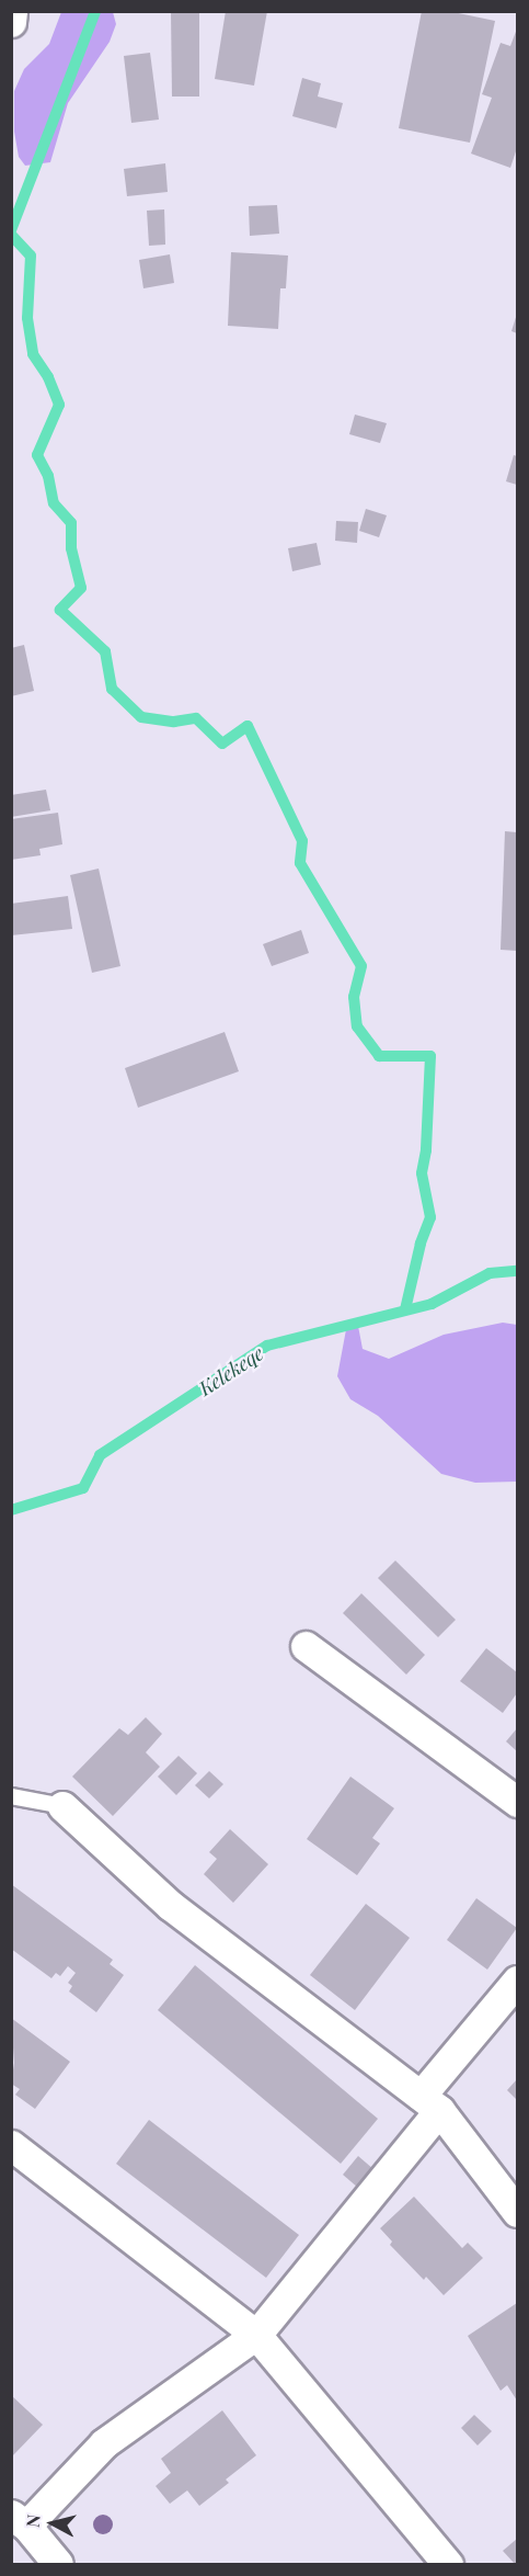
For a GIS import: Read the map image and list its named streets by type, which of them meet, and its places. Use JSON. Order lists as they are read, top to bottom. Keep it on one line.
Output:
{"water":["Kelekeqe"],"north":"left"}
